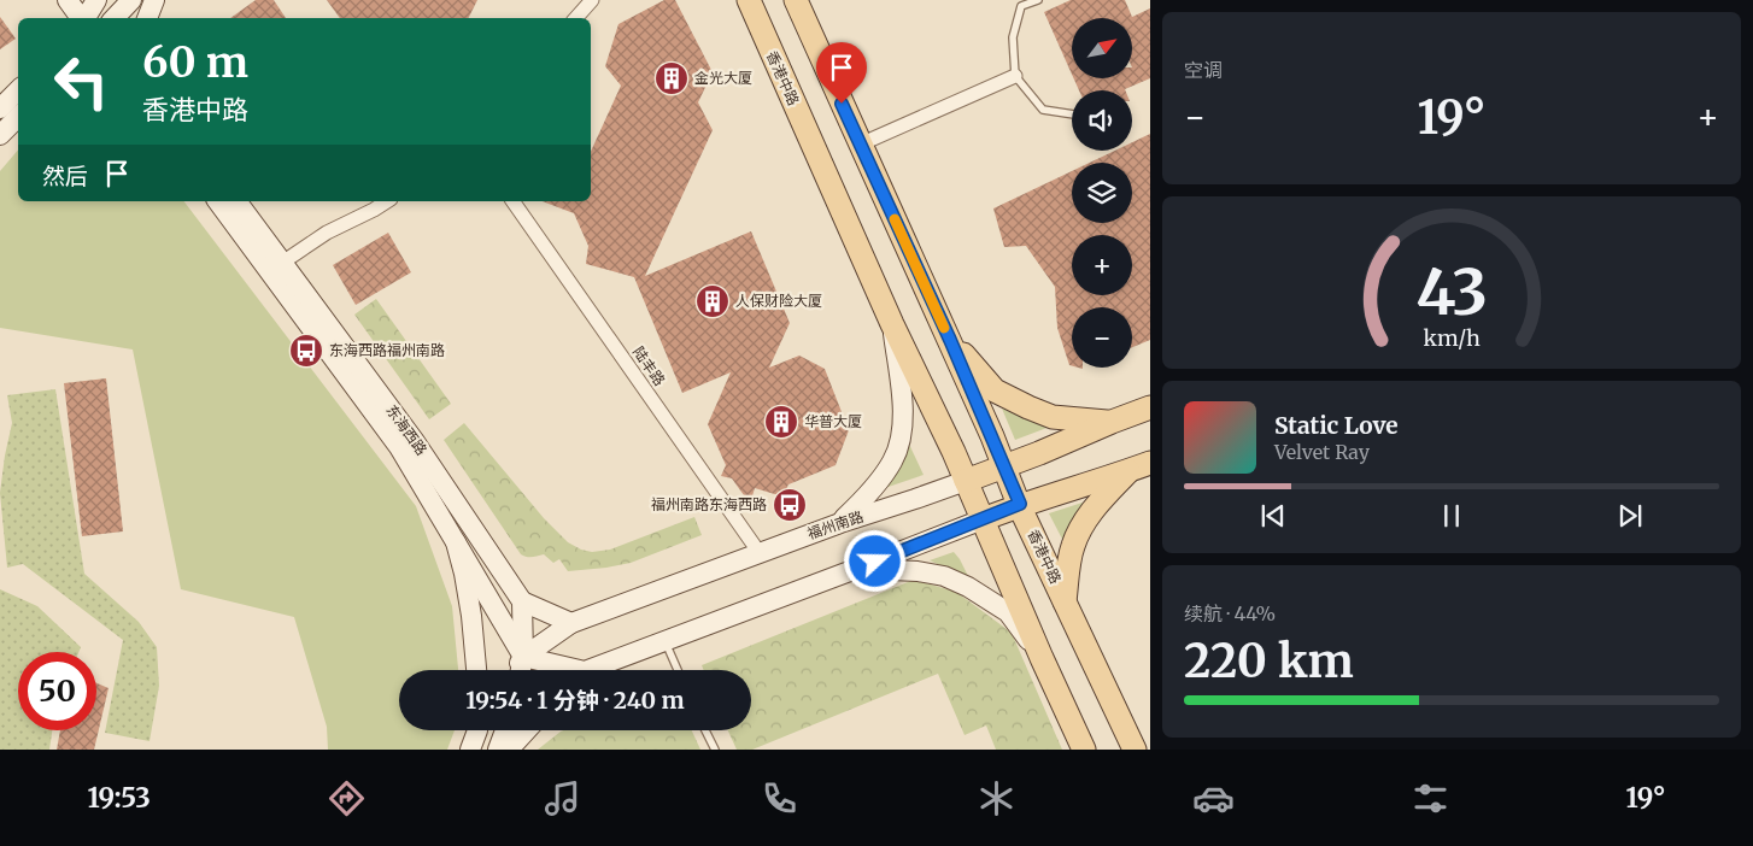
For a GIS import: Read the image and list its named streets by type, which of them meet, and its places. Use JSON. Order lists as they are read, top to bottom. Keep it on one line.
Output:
{"streets":{"main road":["香港中路","东海西路","福州南路"],"street":["陆丰路"]},"crossings":[["香港中路","福州南路"],["陆丰路","福州南路"]],"places":{"building":["金光大厦","人保财险大厦","华普大厦"],"bus stop":["东海西路福州南路","福州南路东海西路"]},"north":"top right","page":{"tile":["空调",["续航 · 44%","220 km"]],"map_buttons":["+","−"],"turn":["60 m","香港中路"],"heat":["−","19°","+"],"then":"然后","song":["Static Love","Velvet Ray"],"limit":"50","trip":"19:54 · 1 分钟 · 240 m","tabs":["19:53","19°"],"gauge":["43","km/h"]}}
